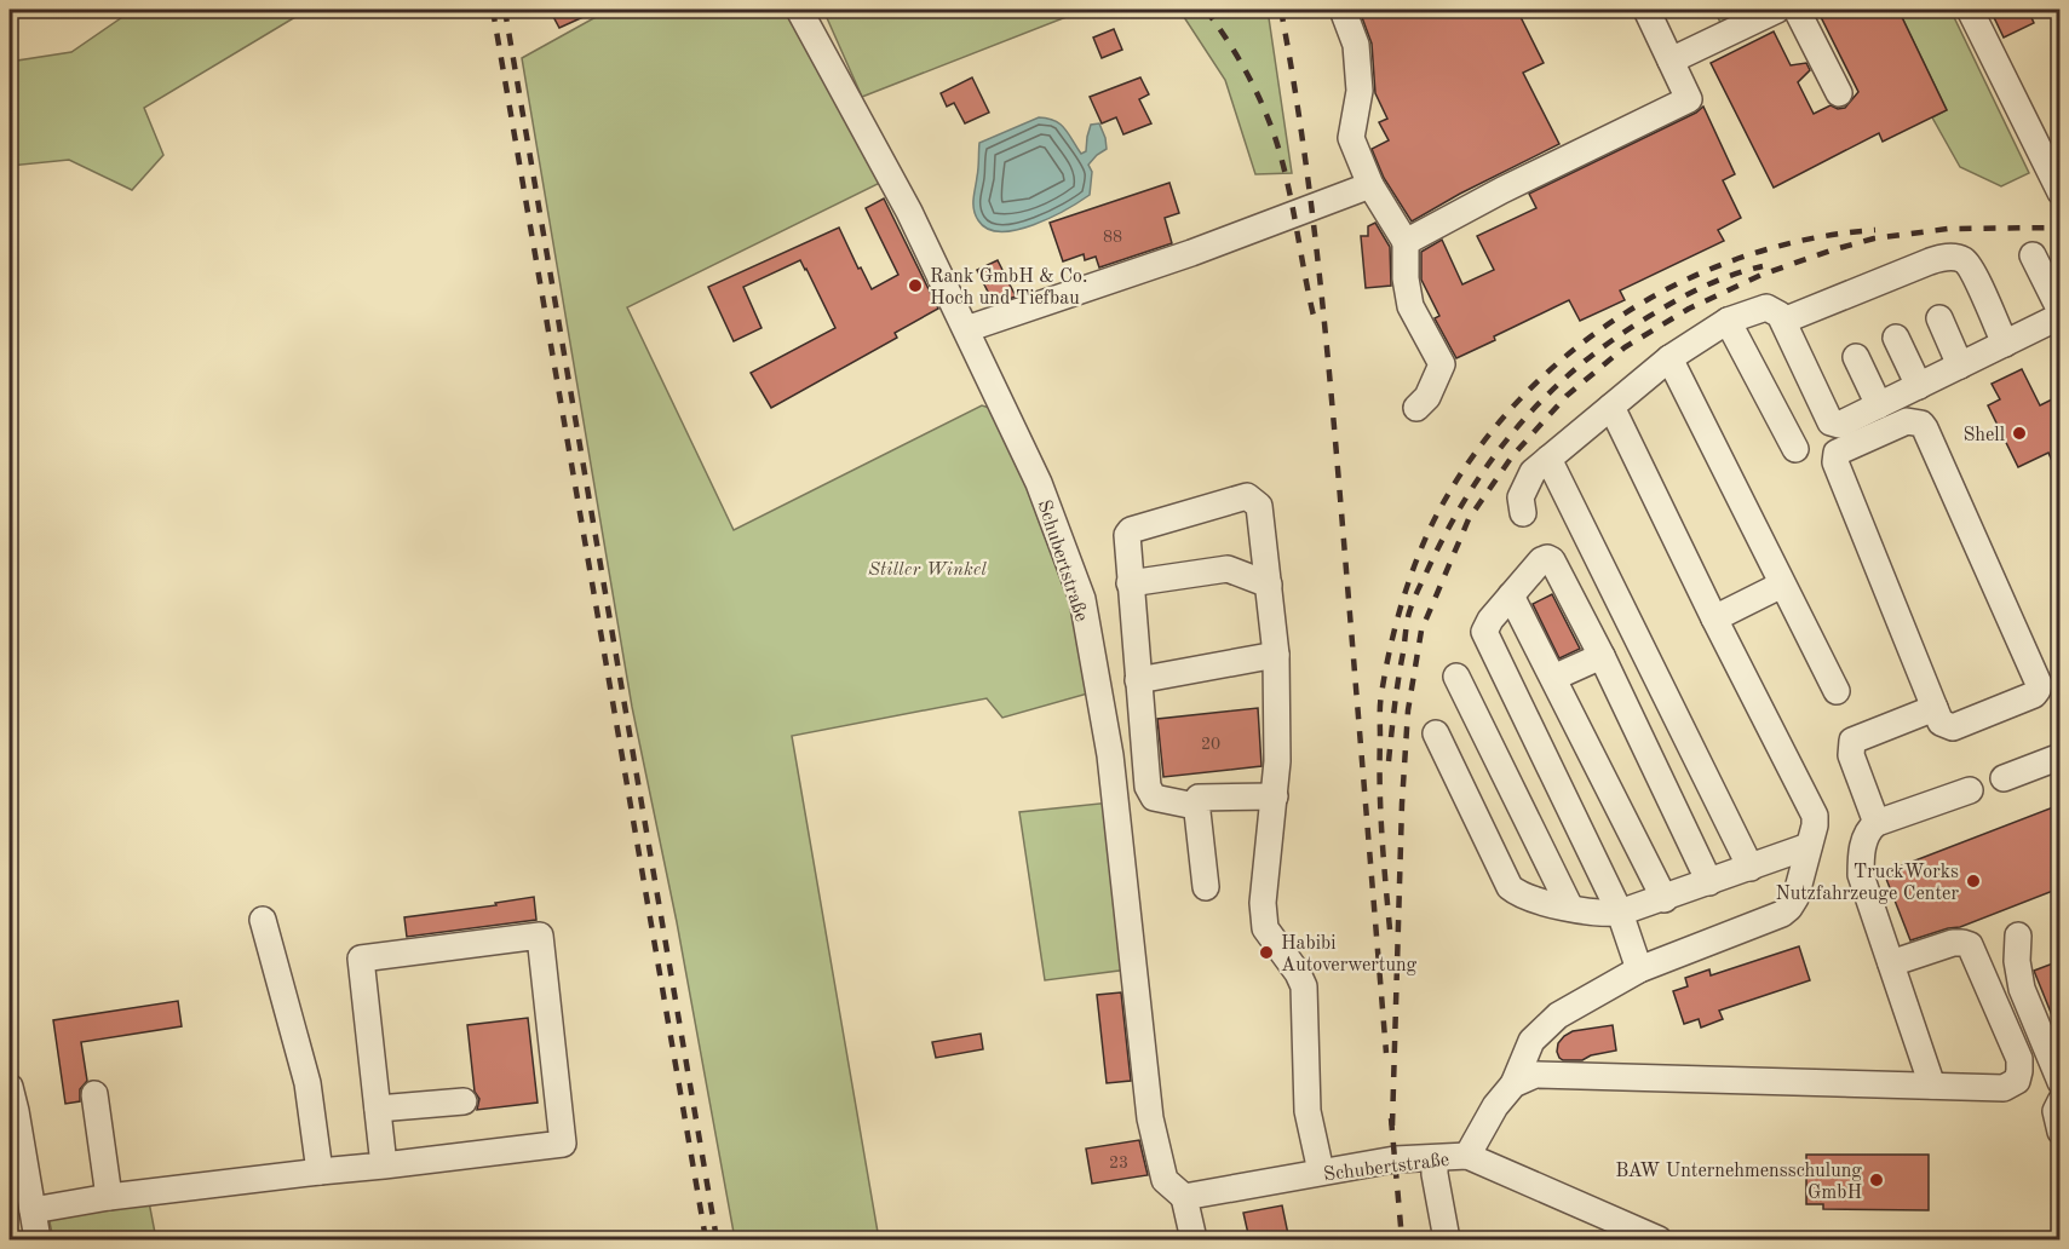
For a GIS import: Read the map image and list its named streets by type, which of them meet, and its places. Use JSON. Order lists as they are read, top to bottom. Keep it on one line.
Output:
{"streets":{"street":["Schubertstraße"]},"parks":["Stiller Winkel"],"places":["Rank GmbH & Co. Hoch und Tiefbau","Shell","TruckWorks Nutzfahrzeuge Center","Habibi Autoverwertung","BAW Unternehmensschulung GmbH"],"house_numbers":["88","20","23"]}
